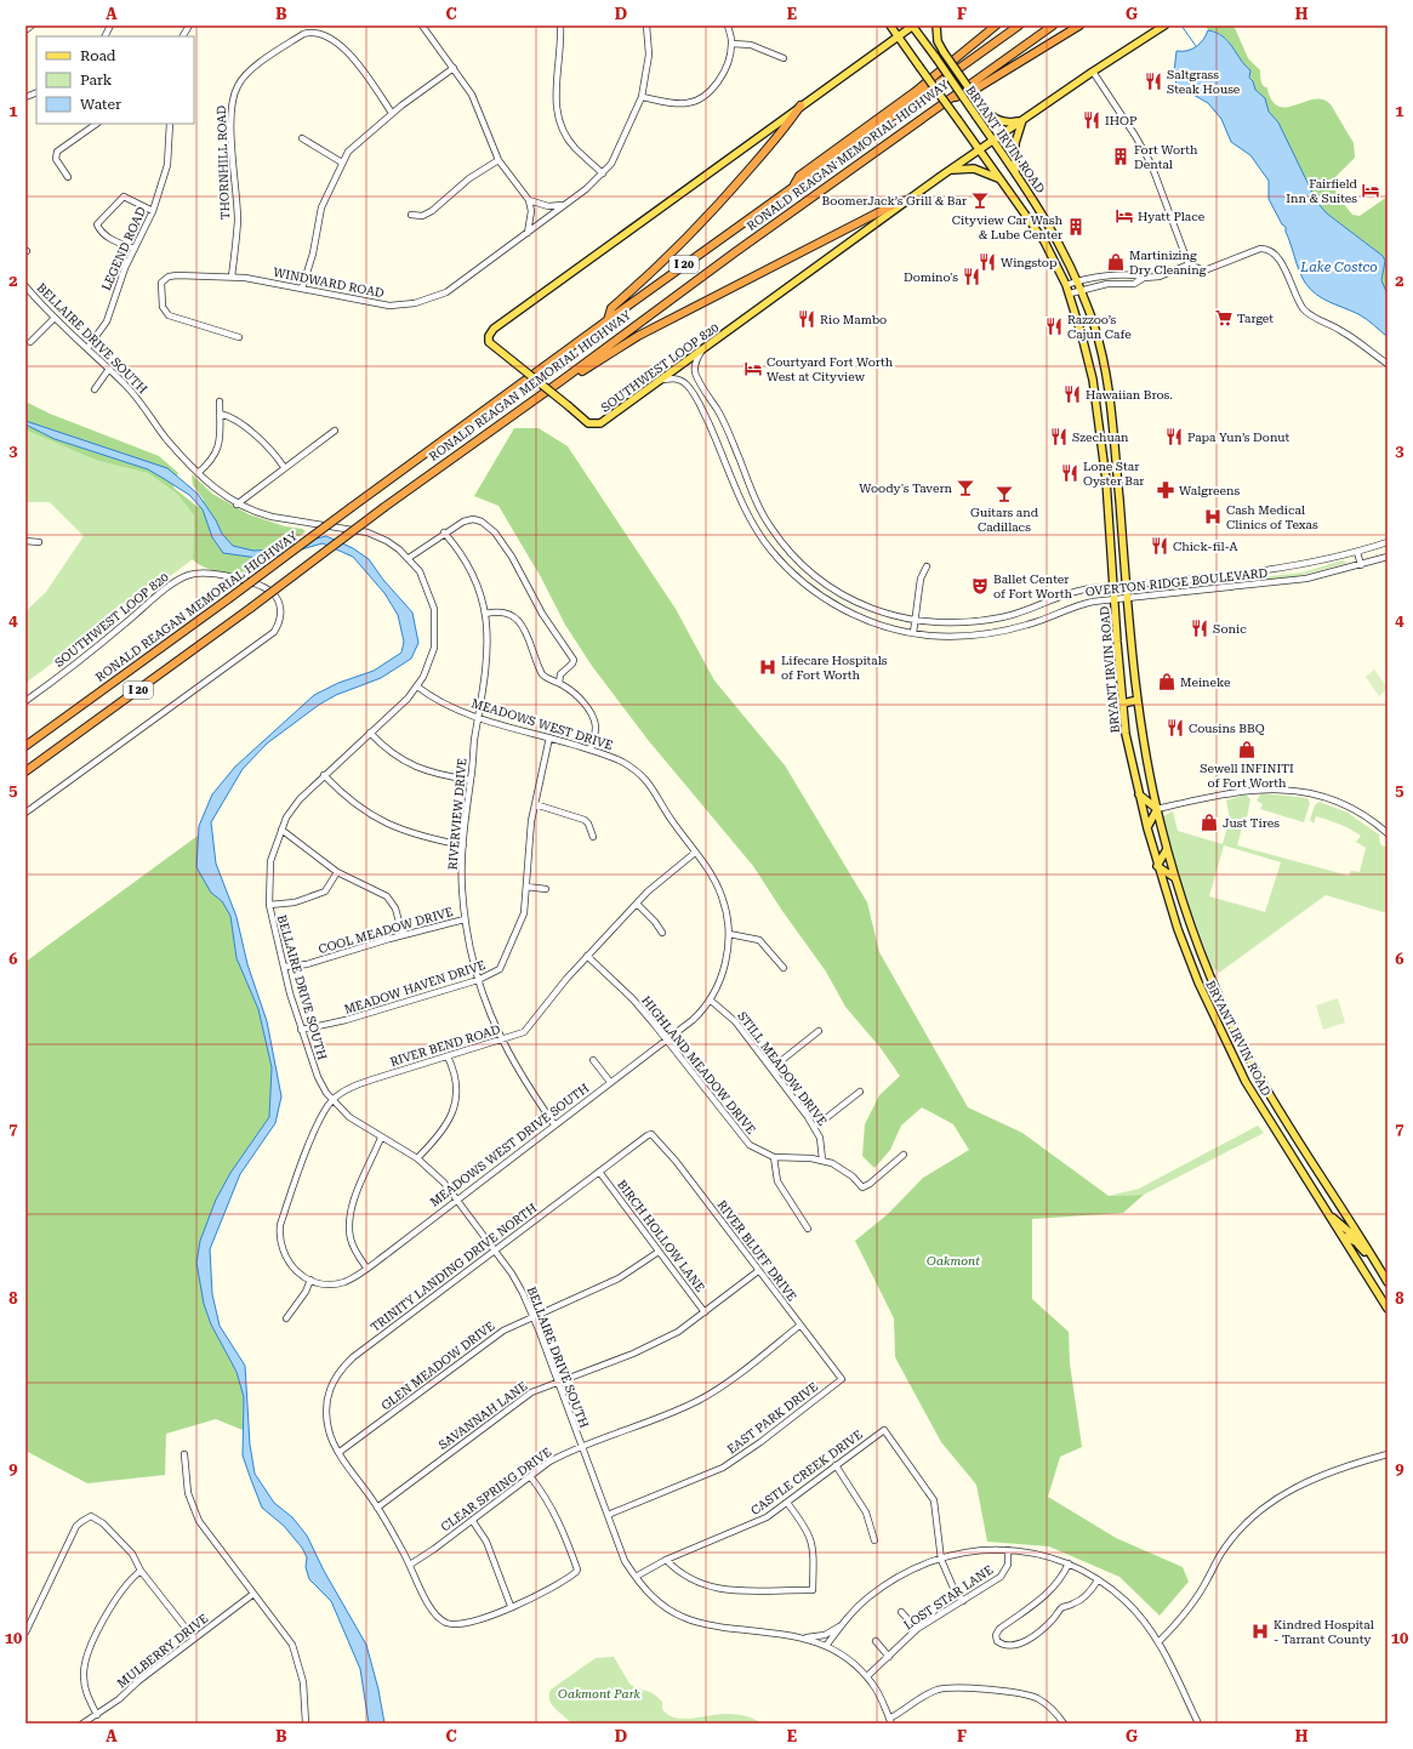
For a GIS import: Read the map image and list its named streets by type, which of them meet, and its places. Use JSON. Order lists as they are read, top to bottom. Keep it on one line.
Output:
{"streets":{"highway":["RONALD REAGAN MEMORIAL HIGHWAY","I 20"],"main road":["BRYANT IRVIN ROAD","SOUTHWEST LOOP 820"],"street":["THORNHILL ROAD","LEGEND ROAD","WINDWARD ROAD","BELLAIRE DRIVE SOUTH","OVERTON RIDGE BOULEVARD","MEADOWS WEST DRIVE","RIVERVIEW DRIVE","COOL MEADOW DRIVE","MEADOW HAVEN DRIVE","RIVER BEND ROAD","HIGHLAND MEADOW DRIVE","STILL MEADOW DRIVE","MEADOWS WEST DRIVE SOUTH","BIRCH HOLLOW LANE","RIVER BLUFF DRIVE","TRINITY LANDING DRIVE NORTH","GLEN MEADOW DRIVE","SAVANNAH LANE","EAST PARK DRIVE","CASTLE CREEK DRIVE","CLEAR SPRING DRIVE","LOST STAR LANE","MULBERRY DRIVE"]},"crossings":[["BRYANT IRVIN ROAD","SOUTHWEST LOOP 820"],["BRYANT IRVIN ROAD","OVERTON RIDGE BOULEVARD"],["THORNHILL ROAD","WINDWARD ROAD"],["LEGEND ROAD","BELLAIRE DRIVE SOUTH"],["BELLAIRE DRIVE SOUTH","MEADOWS WEST DRIVE"],["BELLAIRE DRIVE SOUTH","COOL MEADOW DRIVE"],["BELLAIRE DRIVE SOUTH","MEADOW HAVEN DRIVE"],["BELLAIRE DRIVE SOUTH","RIVER BEND ROAD"],["BELLAIRE DRIVE SOUTH","MEADOWS WEST DRIVE SOUTH"],["BELLAIRE DRIVE SOUTH","TRINITY LANDING DRIVE NORTH"],["BELLAIRE DRIVE SOUTH","GLEN MEADOW DRIVE"],["BELLAIRE DRIVE SOUTH","SAVANNAH LANE"],["BELLAIRE DRIVE SOUTH","EAST PARK DRIVE"],["BELLAIRE DRIVE SOUTH","CASTLE CREEK DRIVE"],["BELLAIRE DRIVE SOUTH","CLEAR SPRING DRIVE"],["BELLAIRE DRIVE SOUTH","LOST STAR LANE"],["SOUTHWEST LOOP 820","OVERTON RIDGE BOULEVARD"],["MEADOWS WEST DRIVE","RIVERVIEW DRIVE"],["MEADOWS WEST DRIVE","MEADOW HAVEN DRIVE"],["MEADOWS WEST DRIVE","RIVER BEND ROAD"],["MEADOWS WEST DRIVE","STILL MEADOW DRIVE"],["MEADOWS WEST DRIVE","MEADOWS WEST DRIVE SOUTH"],["RIVERVIEW DRIVE","COOL MEADOW DRIVE"],["RIVERVIEW DRIVE","MEADOW HAVEN DRIVE"],["RIVERVIEW DRIVE","RIVER BEND ROAD"],["RIVERVIEW DRIVE","MEADOWS WEST DRIVE SOUTH"],["RIVER BEND ROAD","HIGHLAND MEADOW DRIVE"],["RIVER BEND ROAD","MEADOWS WEST DRIVE SOUTH"],["HIGHLAND MEADOW DRIVE","STILL MEADOW DRIVE"],["HIGHLAND MEADOW DRIVE","MEADOWS WEST DRIVE SOUTH"],["STILL MEADOW DRIVE","MEADOWS WEST DRIVE SOUTH"],["BIRCH HOLLOW LANE","TRINITY LANDING DRIVE NORTH"],["BIRCH HOLLOW LANE","GLEN MEADOW DRIVE"],["BIRCH HOLLOW LANE","SAVANNAH LANE"],["RIVER BLUFF DRIVE","TRINITY LANDING DRIVE NORTH"],["RIVER BLUFF DRIVE","SAVANNAH LANE"],["RIVER BLUFF DRIVE","EAST PARK DRIVE"],["RIVER BLUFF DRIVE","CLEAR SPRING DRIVE"],["TRINITY LANDING DRIVE NORTH","GLEN MEADOW DRIVE"],["TRINITY LANDING DRIVE NORTH","SAVANNAH LANE"],["TRINITY LANDING DRIVE NORTH","CLEAR SPRING DRIVE"]],"water":["Lake Costco"],"parks":["Oakmont","Oakmont Park"],"places":{"restaurant":["Saltgrass Steak House","IHOP","Wingstop","Domino's","Rio Mambo","Razzoo’s Cajun Cafe","Hawaiian Bros.","Szechuan","Papa Yun’s Donut","Lone Star Oyster Bar","Chick-fil-A","Sonic","Cousins BBQ"],"building":["Fort Worth Dental","Cityview Car Wash & Lube Center"],"hotel":["Fairfield Inn & Suites","Hyatt Place","Courtyard Fort Worth West at Cityview"],"bar":["BoomerJack’s Grill & Bar","Woody's Tavern","Guitars and Cadillacs"],"shop":["Martinizing Dry Cleaning","Meineke","Sewell INFINITI of Fort Worth","Just Tires"],"supermarket":["Target"],"pharmacy":["Walgreens"],"hospital":["Cash Medical Clinics of Texas","Lifecare Hospitals of Fort Worth","Kindred Hospital - Tarrant County"],"theatre":["Ballet Center of Fort Worth"]},"legend":["Road","Park","Water"],"grid":{"columns":["A","B","C","D","E","F","G","H"],"rows":["1","2","3","4","5","6","7","8","9","10"]}}
